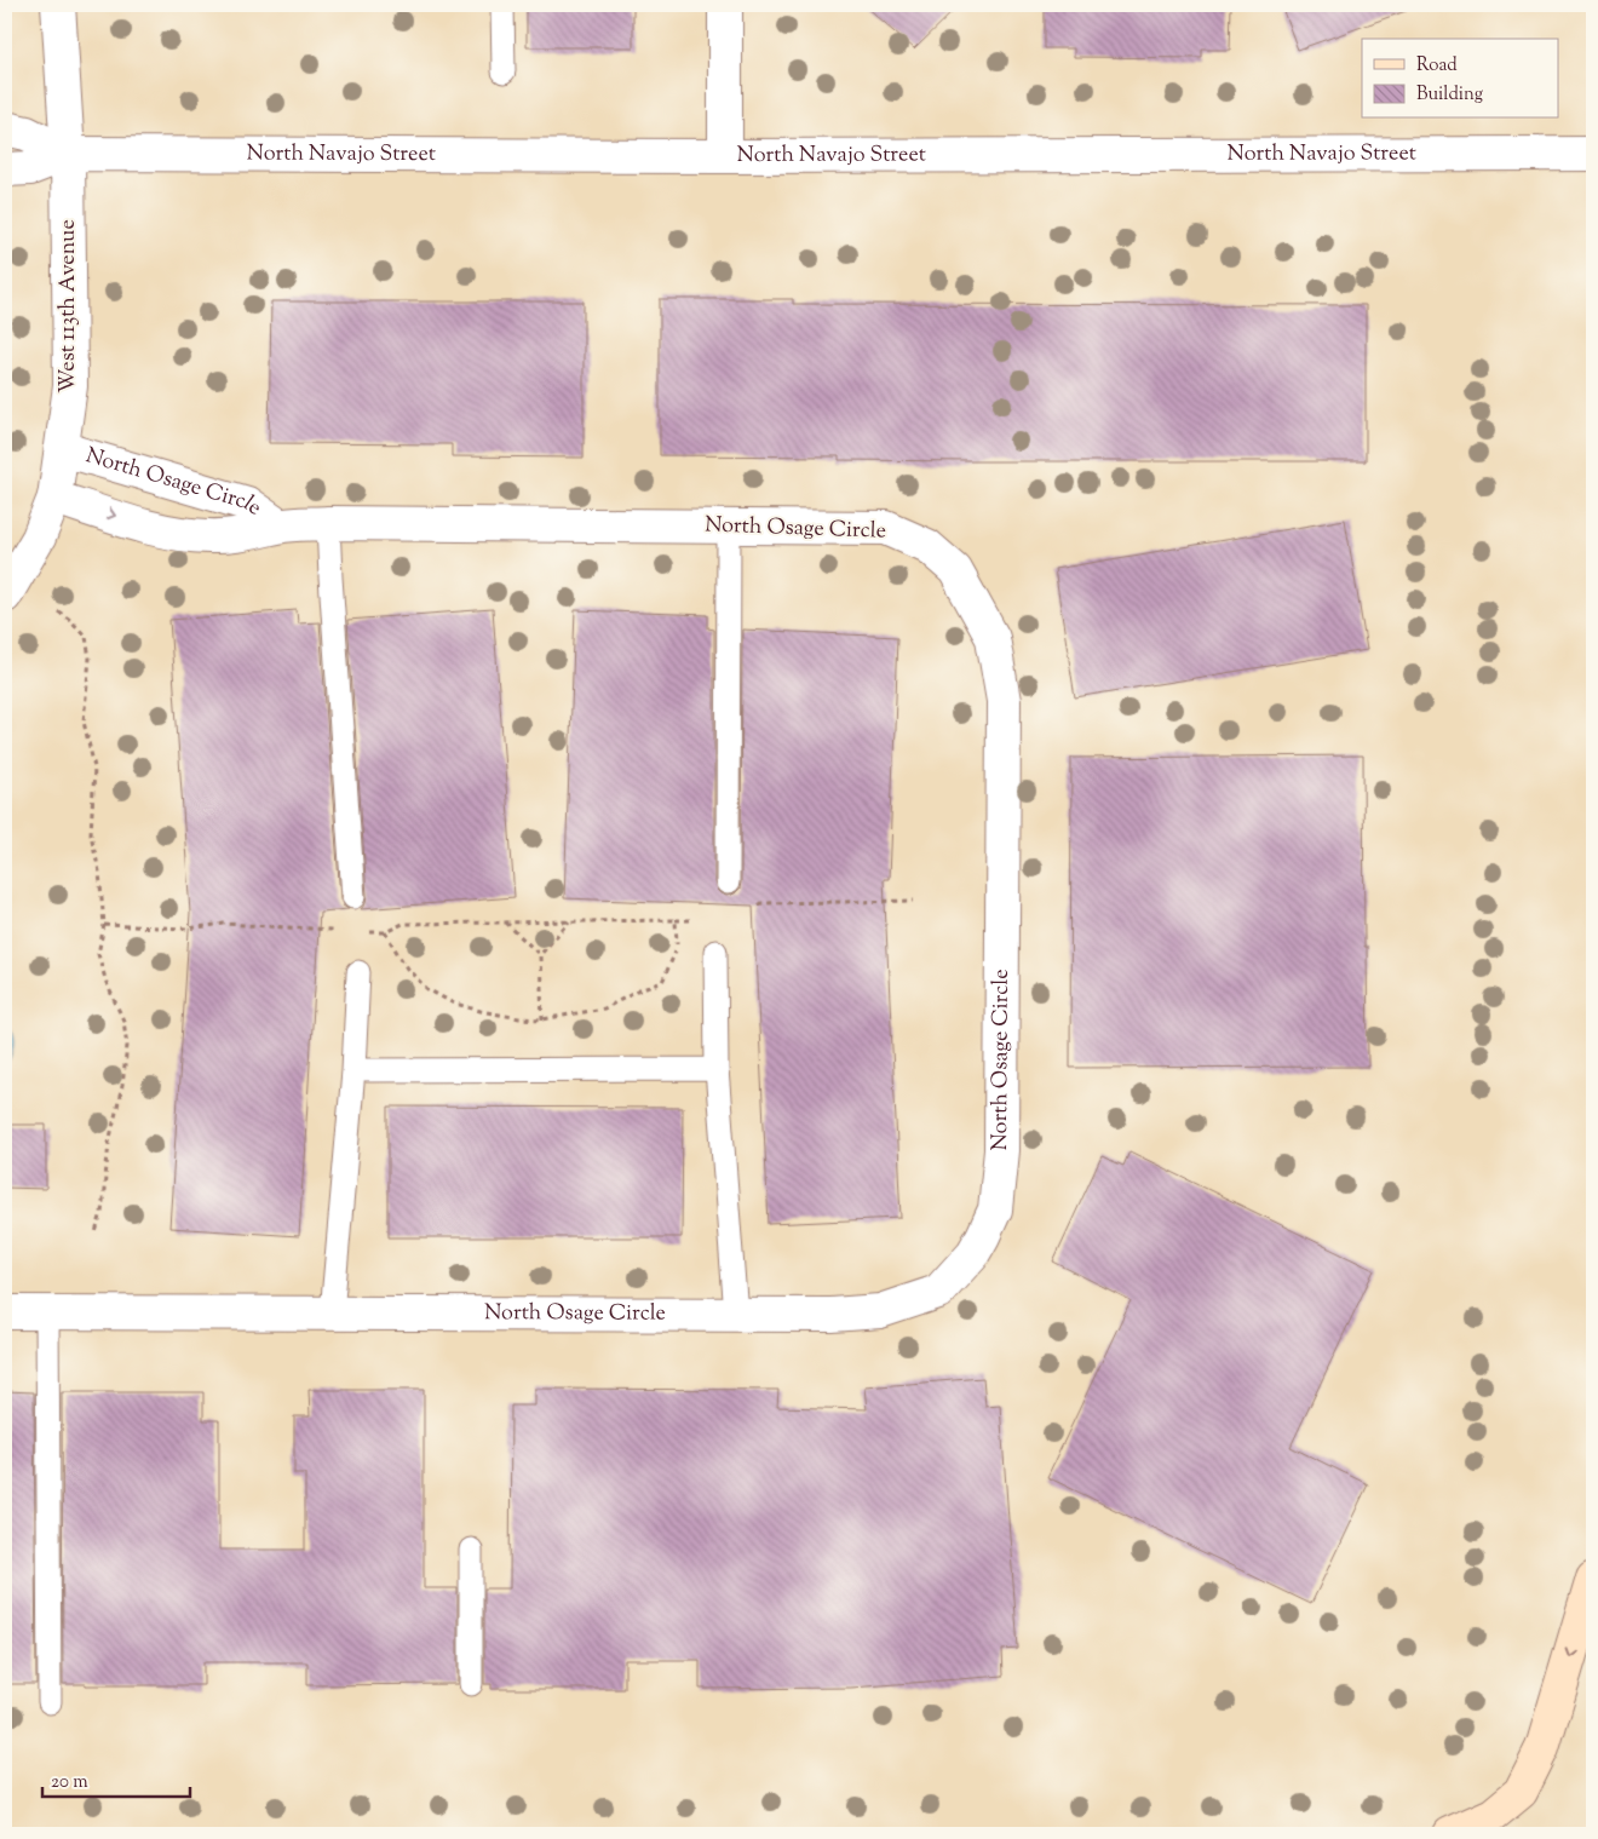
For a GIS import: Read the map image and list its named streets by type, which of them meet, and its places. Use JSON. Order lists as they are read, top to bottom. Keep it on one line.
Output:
{"streets":{"street":["North Navajo Street","West 113th Avenue","North Osage Circle"]},"crossings":[["North Navajo Street","West 113th Avenue"],["West 113th Avenue","North Osage Circle"]],"legend":["Road","Building"],"scale_bar":"20 m"}
